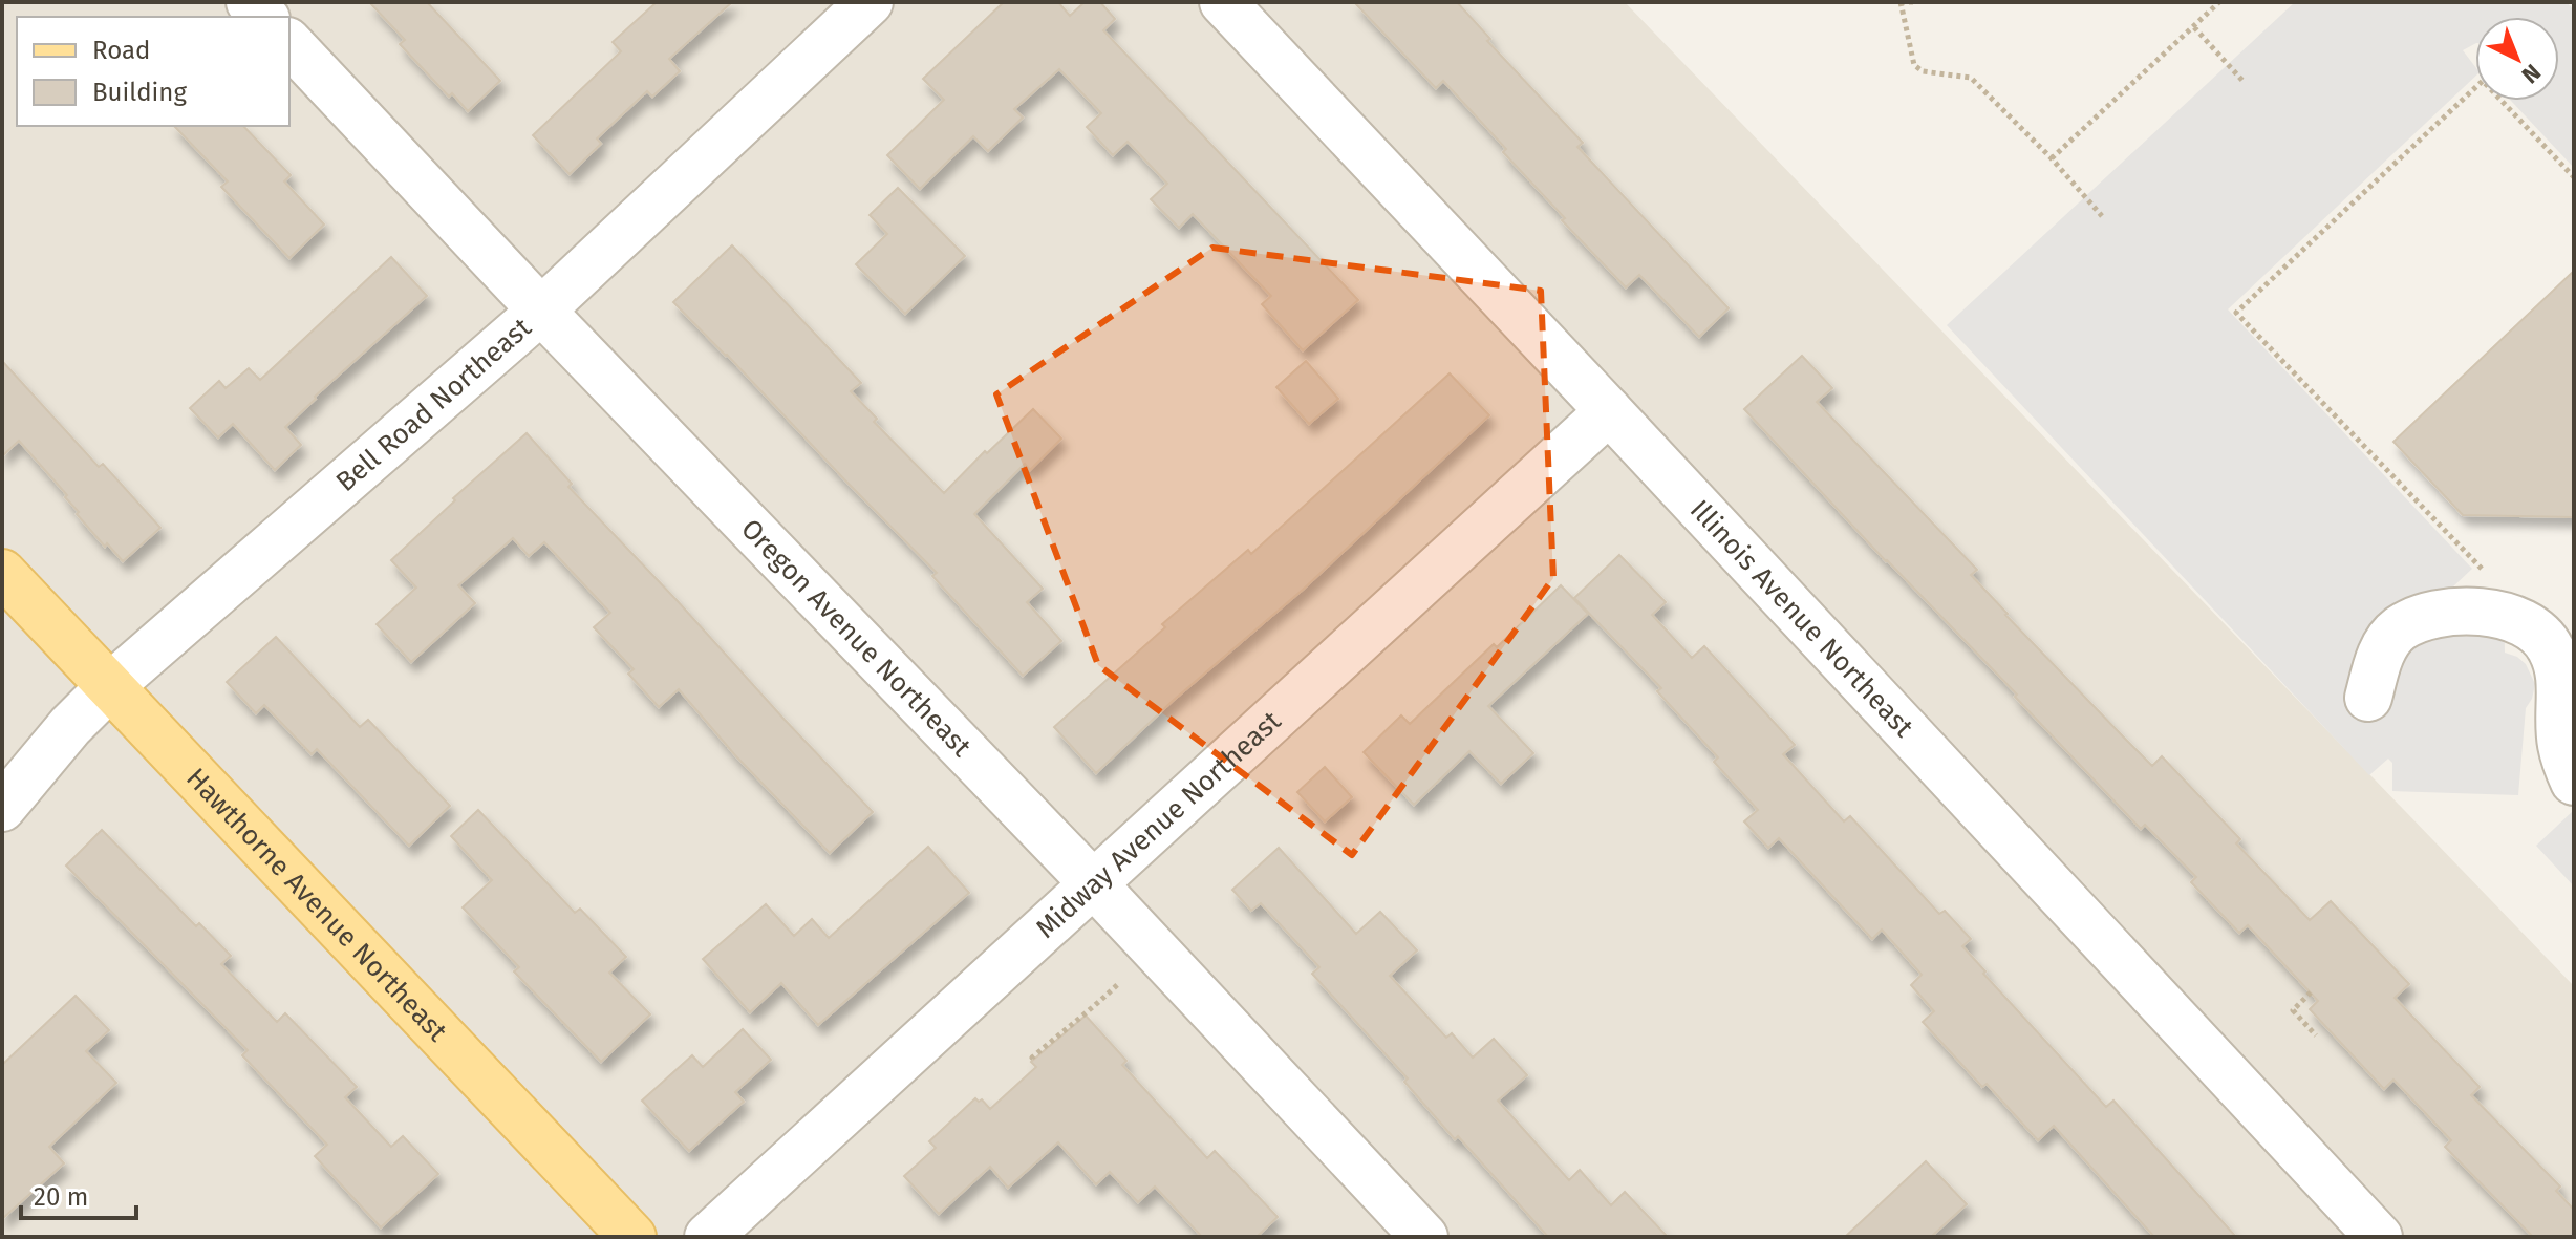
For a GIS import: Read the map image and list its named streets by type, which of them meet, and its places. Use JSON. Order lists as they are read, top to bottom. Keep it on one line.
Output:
{"streets":{"main road":["Hawthorne Avenue Northeast"],"street":["Bell Road Northeast","Illinois Avenue Northeast","Oregon Avenue Northeast","Midway Avenue Northeast"]},"crossings":[["Bell Road Northeast","Oregon Avenue Northeast"],["Bell Road Northeast","Hawthorne Avenue Northeast"],["Illinois Avenue Northeast","Midway Avenue Northeast"],["Oregon Avenue Northeast","Midway Avenue Northeast"]],"legend":["Road","Building"],"scale_bar":"20 m","north":"bottom right"}
